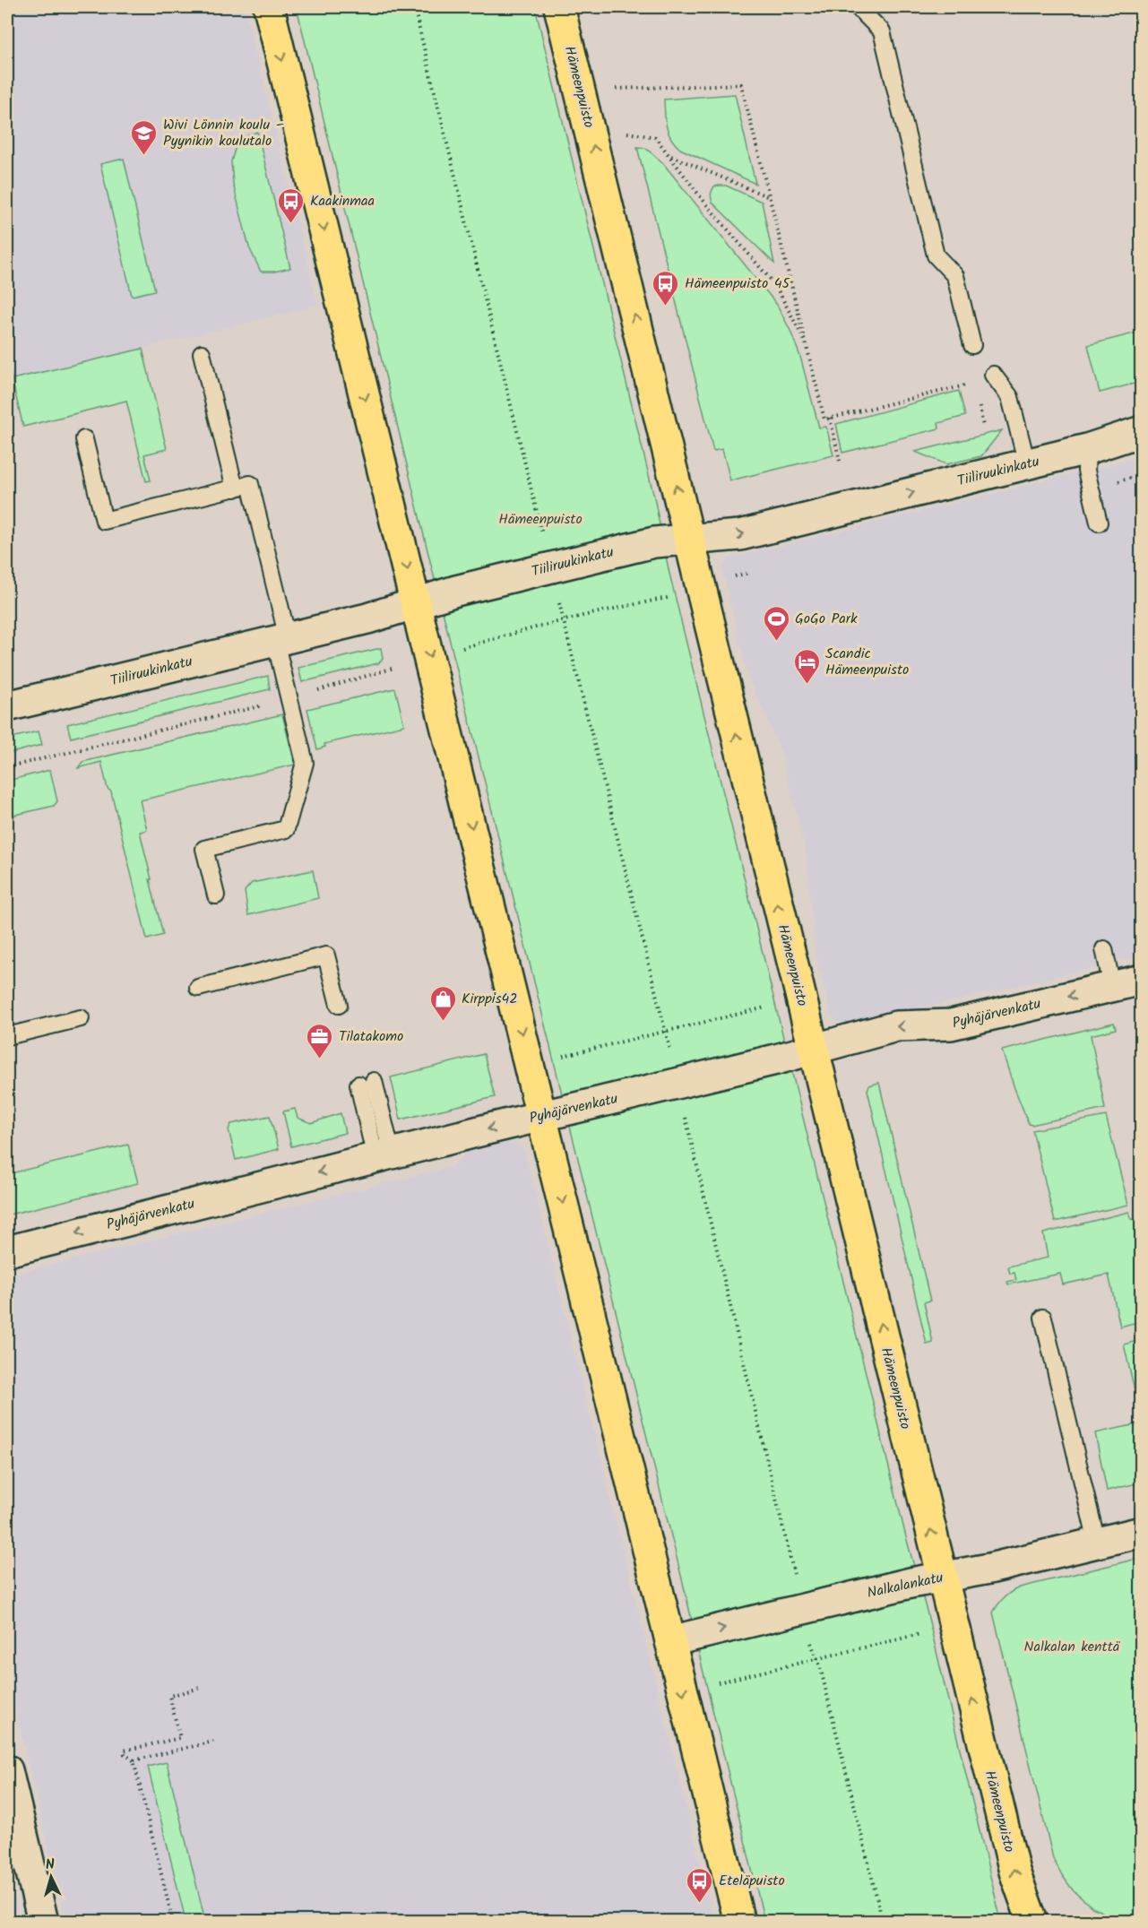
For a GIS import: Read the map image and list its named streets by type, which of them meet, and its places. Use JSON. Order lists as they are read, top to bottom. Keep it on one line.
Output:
{"streets":{"main road":["Hämeenpuisto"],"street":["Tiiliruukinkatu","Pyhäjärvenkatu","Nalkalankatu"]},"crossings":[["Hämeenpuisto","Tiiliruukinkatu"],["Hämeenpuisto","Pyhäjärvenkatu"],["Hämeenpuisto","Nalkalankatu"]],"one_way":["Hämeenpuisto","Pyhäjärvenkatu","Nalkalankatu"],"parks":["Hämeenpuisto","Nalkalan kenttä"],"places":{"school or university":["Wivi Lönnin koulu – Pyynikin koulutalo"],"bus stop":["Kaakinmaa","Hämeenpuisto 45","Eteläpuisto"],"sports":["GoGo Park"],"hotel":["Scandic Hämeenpuisto"],"shop":["Kirppis42"],"office":["Tilatakomo"]},"north":"top"}
